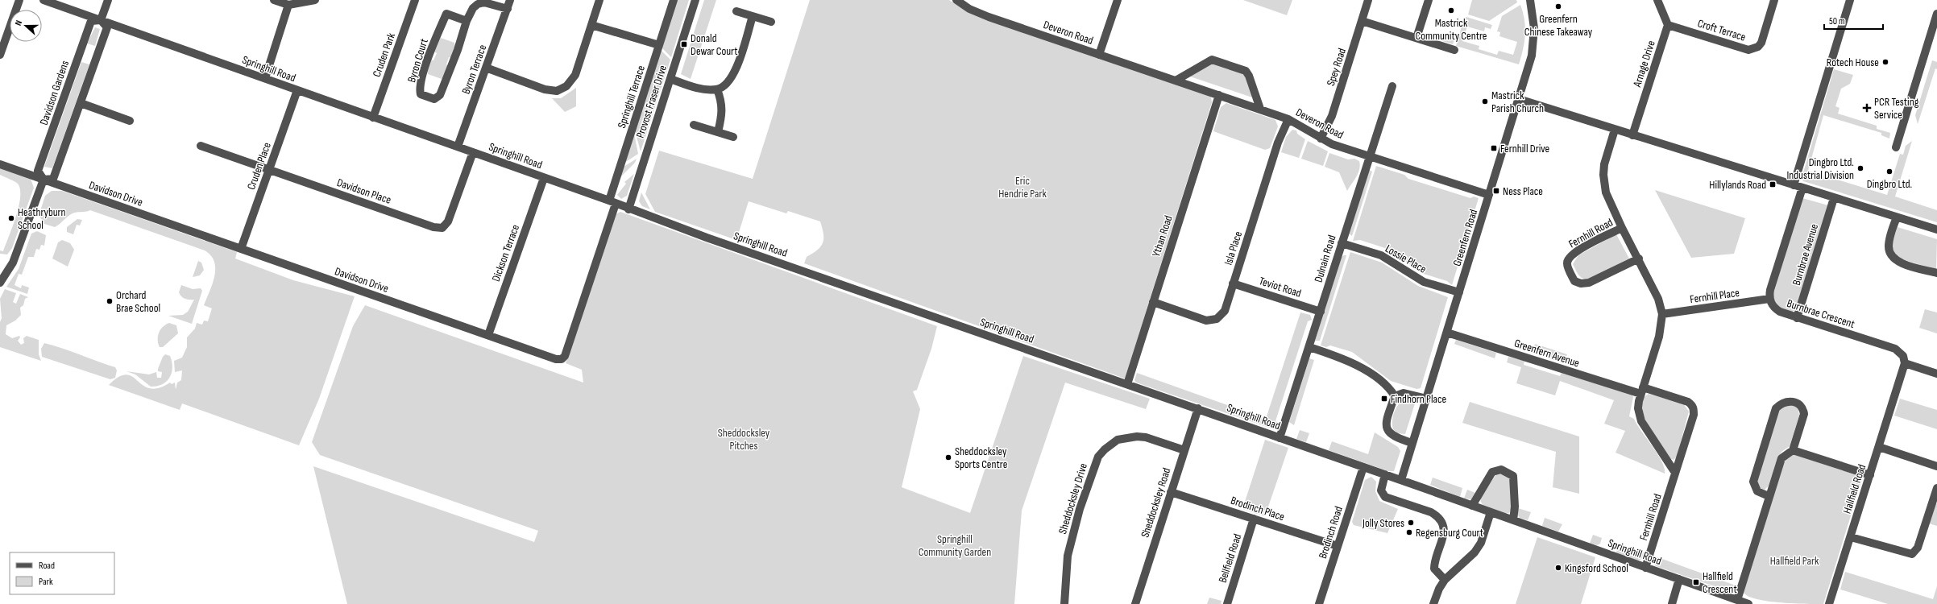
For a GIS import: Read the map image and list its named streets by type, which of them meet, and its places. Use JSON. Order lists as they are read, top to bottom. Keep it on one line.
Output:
{"streets":{"street":["Croft Terrace","Deveron Road","Cruden Park","Byron Court","Arnage Drive","Spey Road","Springhill Road","Byron Terrace","Davidson Gardens","Springhill Terrace","Provost Fraser Drive","Cruden Place","Davidson Place","Davidson Drive","Fernhill Road","Ythan Road","Greenfern Road","Isla Place","Dickson Terrace","Burnbrae Avenue","Dulnain Road","Lossie Place","Teviot Road","Fernhill Place","Burnbrae Crescent","Greenfern Avenue","Hallfield Road","Sheddocksley Drive","Sheddocksley Road","Brodinch Place","Brodinch Road","Bellfield Road"]},"crossings":[["Croft Terrace","Arnage Drive"],["Deveron Road","Spey Road"],["Deveron Road","Ythan Road"],["Deveron Road","Isla Place"],["Deveron Road","Dulnain Road"],["Cruden Park","Springhill Road"],["Byron Court","Byron Terrace"],["Springhill Road","Byron Terrace"],["Springhill Road","Davidson Gardens"],["Springhill Road","Springhill Terrace"],["Springhill Road","Provost Fraser Drive"],["Springhill Road","Cruden Place"],["Springhill Road","Davidson Place"],["Springhill Road","Davidson Drive"],["Springhill Road","Fernhill Road"],["Springhill Road","Ythan Road"],["Springhill Road","Greenfern Road"],["Springhill Road","Dickson Terrace"],["Springhill Road","Dulnain Road"],["Springhill Road","Sheddocksley Road"],["Springhill Road","Brodinch Road"],["Davidson Gardens","Davidson Drive"],["Springhill Terrace","Davidson Drive"],["Cruden Place","Davidson Place"],["Cruden Place","Davidson Drive"],["Davidson Drive","Dickson Terrace"],["Fernhill Road","Fernhill Place"],["Fernhill Road","Greenfern Avenue"],["Ythan Road","Isla Place"],["Greenfern Road","Lossie Place"],["Greenfern Road","Greenfern Avenue"],["Isla Place","Teviot Road"],["Burnbrae Avenue","Burnbrae Crescent"],["Dulnain Road","Lossie Place"],["Dulnain Road","Teviot Road"],["Fernhill Place","Burnbrae Crescent"],["Burnbrae Crescent","Hallfield Road"],["Sheddocksley Drive","Sheddocksley Road"],["Sheddocksley Road","Brodinch Place"],["Brodinch Place","Brodinch Road"],["Brodinch Place","Bellfield Road"]],"parks":["Eric Hendrie Park","Sheddocksley Pitches","Springhill Community Garden","Hallfield Park"],"places":{"other":["Greenfern Chinese Takeaway","Mastrick Community Centre","Rotech House","Mastrick Parish Church","Dingbro Ltd. Industrial Division","Dingbro Ltd.","Heathryburn School","Orchard Brae School","Sheddocksley Sports Centre","Jolly Stores","Regensburg Court","Kingsford School"],"transit":["Donald Dewar Court","Fernhill Drive","Hillylands Road","Ness Place","Findhorn Place","Hallfield Crescent"],"health":["PCR Testing Service"]},"legend":["Road","Park"],"scale_bar":"50 m","north":"left"}
